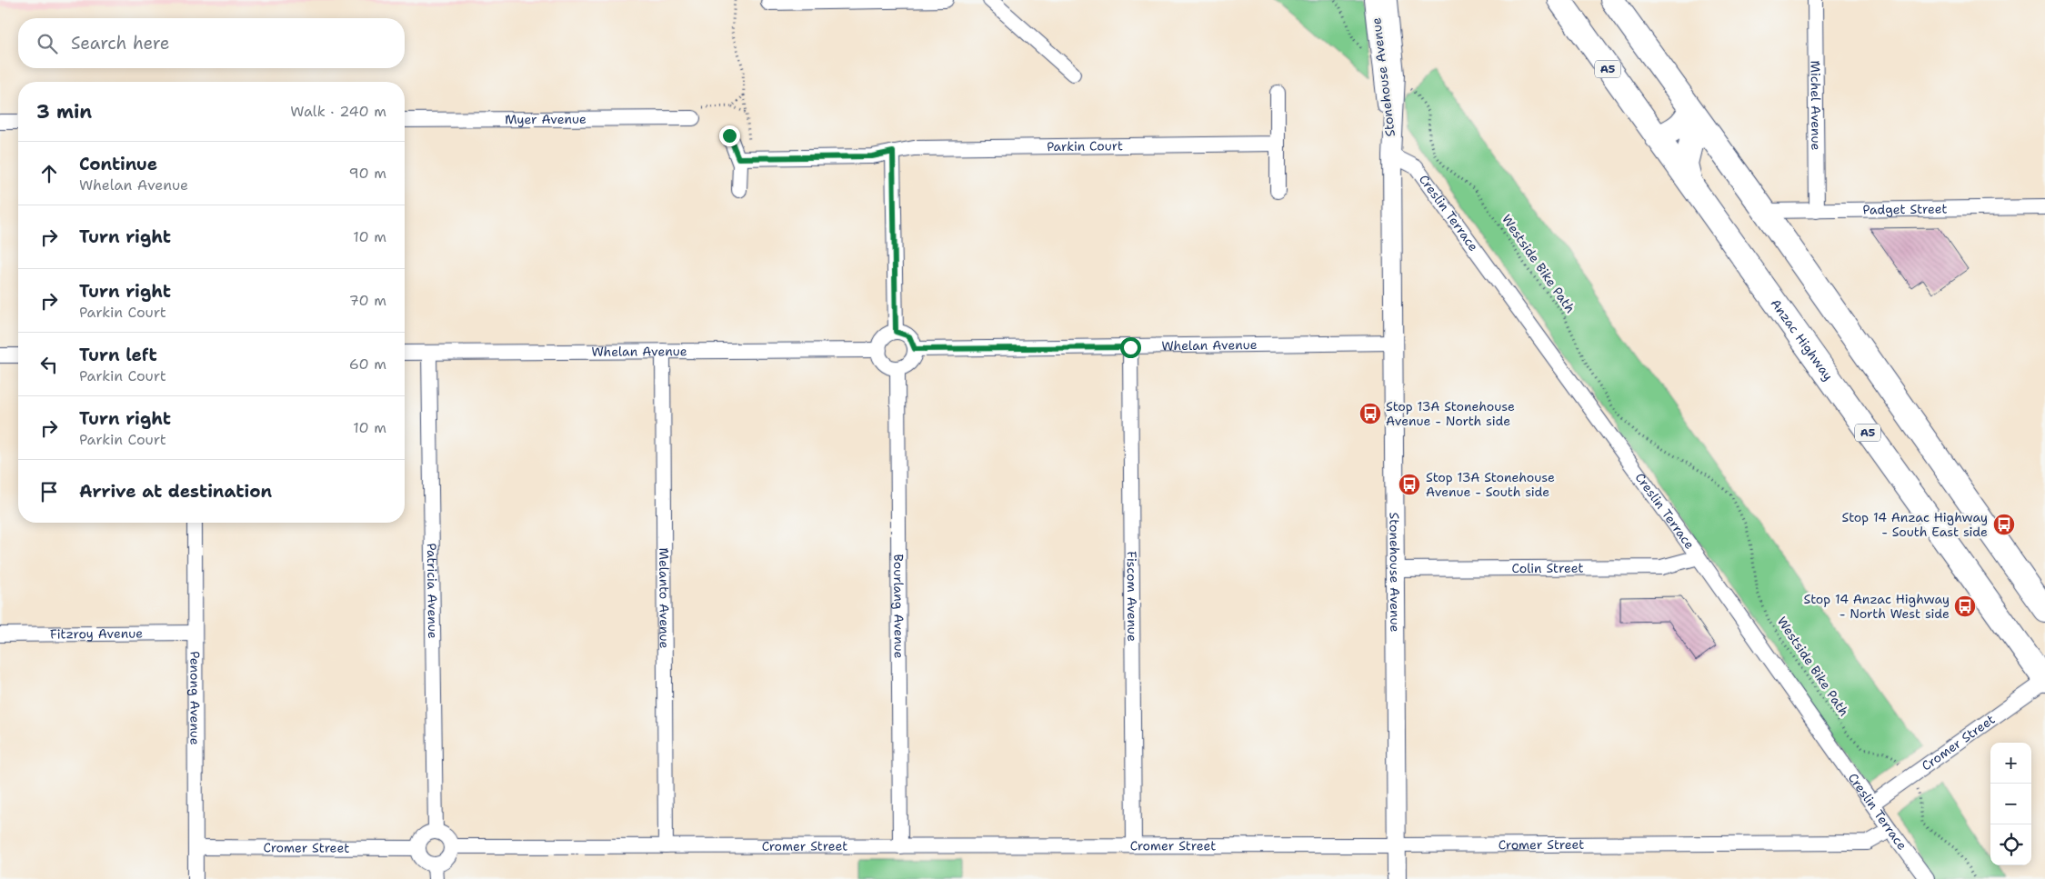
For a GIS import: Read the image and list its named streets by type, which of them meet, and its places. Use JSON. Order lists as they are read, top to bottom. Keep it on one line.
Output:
{"streets":{"highway":["A5","Anzac Highway"],"street":["Stonehouse Avenue","Michel Avenue","Myer Avenue","Parkin Court","Padget Street","Creslin Terrace","Whelan Avenue","Colin Street","Patricia Avenue","Fiscom Avenue","Melanto Avenue","Bourlang Avenue","Fitzroy Avenue","Penong Avenue","Cromer Street"],"path":["Westside Bike Path"]},"crossings":[["Stonehouse Avenue","Creslin Terrace"],["Stonehouse Avenue","Whelan Avenue"],["Stonehouse Avenue","Colin Street"],["Stonehouse Avenue","Cromer Street"],["Michel Avenue","Padget Street"],["Creslin Terrace","Colin Street"],["Creslin Terrace","Cromer Street"],["Anzac Highway","Cromer Street"],["Whelan Avenue","Patricia Avenue"],["Whelan Avenue","Fiscom Avenue"],["Whelan Avenue","Melanto Avenue"],["Whelan Avenue","Bourlang Avenue"],["Patricia Avenue","Cromer Street"],["Fiscom Avenue","Cromer Street"],["Melanto Avenue","Cromer Street"],["Bourlang Avenue","Cromer Street"],["Fitzroy Avenue","Penong Avenue"],["Penong Avenue","Cromer Street"]],"places":{"bus stop":["Stop 13A Stonehouse Avenue - North side","Stop 13A Stonehouse Avenue - South side","Stop 14 Anzac Highway - South East side","Stop 14 Anzac Highway - North West side"]},"page":{"search":"Search here","heading":["3 min","Walk · 240 m"],"list":[["Continue","Whelan Avenue","90 m"],["Turn right","10 m"],["Turn right","Parkin Court","70 m"],["Turn left","Parkin Court","60 m"],["Turn right","Parkin Court","10 m"],"Arrive at destination"],"map_buttons":["+","−"]}}
